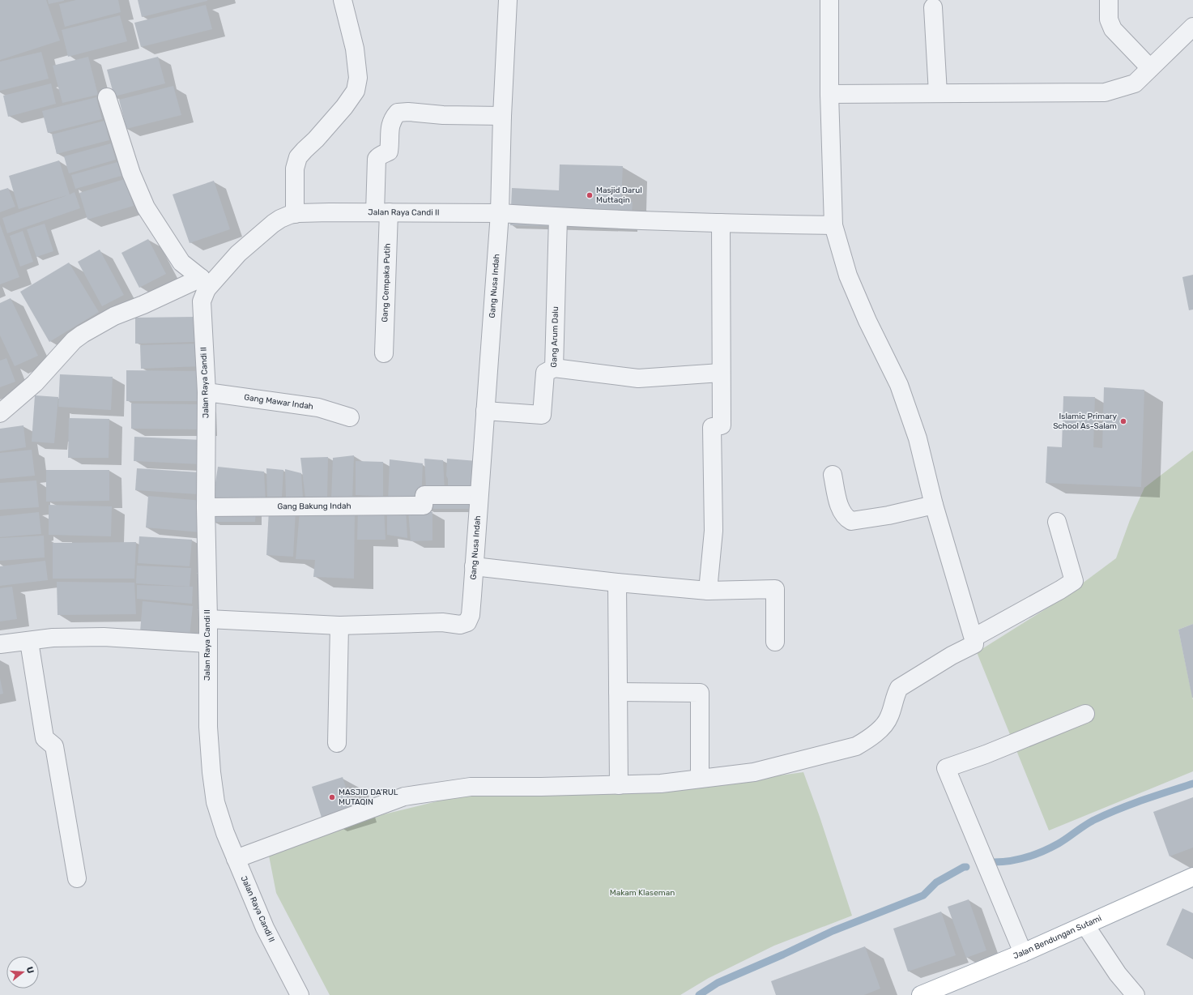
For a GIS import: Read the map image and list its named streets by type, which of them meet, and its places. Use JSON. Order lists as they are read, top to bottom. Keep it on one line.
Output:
{"streets":{"main road":["Jalan Bendungan Sutami"],"street":["Jalan Raya Candi II","Gang Cempaka Putih","Gang Nusa Indah","Gang Arum Dalu","Gang Mawar Indah","Gang Bakung Indah"]},"crossings":[["Jalan Raya Candi II","Gang Cempaka Putih"],["Jalan Raya Candi II","Gang Nusa Indah"],["Jalan Raya Candi II","Gang Arum Dalu"],["Jalan Raya Candi II","Gang Mawar Indah"],["Jalan Raya Candi II","Gang Bakung Indah"],["Gang Nusa Indah","Gang Arum Dalu"],["Gang Nusa Indah","Gang Bakung Indah"]],"parks":["Makam Klaseman"],"places":["Masjid Darul Muttaqin","Islamic Primary School As-Salam","MASJID DA'RUL MUTAQIN"],"north":"right"}
